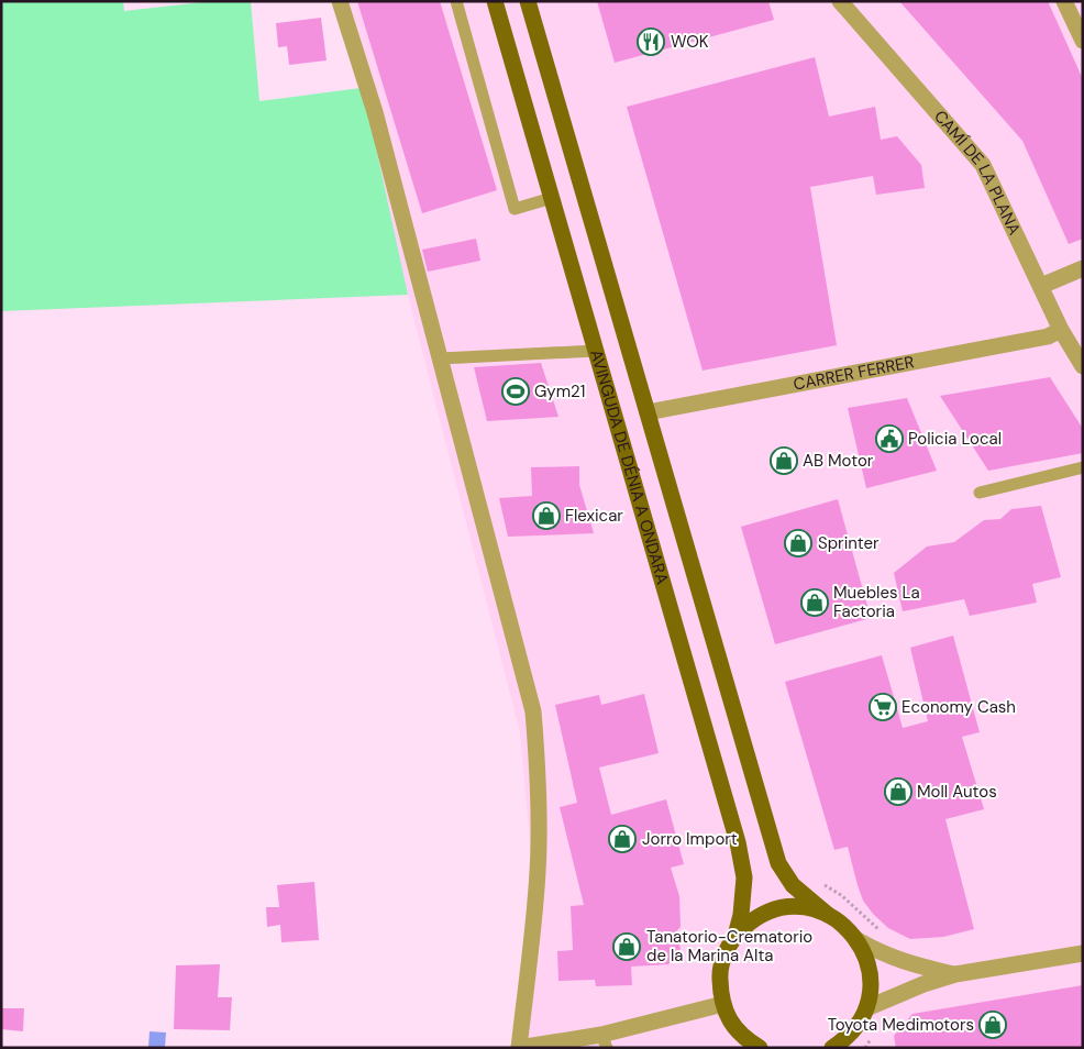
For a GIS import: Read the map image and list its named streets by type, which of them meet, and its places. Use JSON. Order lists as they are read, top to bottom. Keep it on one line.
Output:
{"streets":{"main road":["AVINGUDA DE DÉNIA A ONDARA"],"street":["CAMÍ DE LA PLANA","CARRER FERRER"]},"crossings":[["CAMÍ DE LA PLANA","CARRER FERRER"],["CARRER FERRER","AVINGUDA DE DÉNIA A ONDARA"]],"places":{"restaurant":["WOK"],"sports":["Gym21"],"public building":["Policia Local"],"shop":["AB Motor","Flexicar","Sprinter","Muebles La Factoria","Moll Autos","Jorro Import","Tanatorio-Crematorio de la Marina Alta","Toyota Medimotors"],"supermarket":["Economy Cash"]}}
